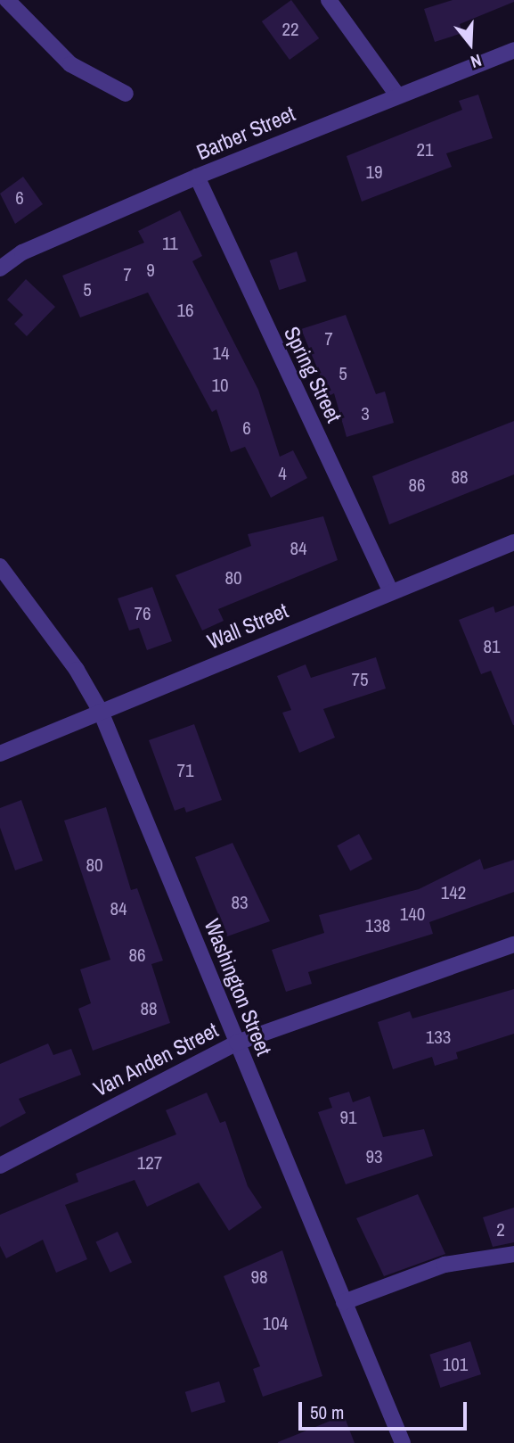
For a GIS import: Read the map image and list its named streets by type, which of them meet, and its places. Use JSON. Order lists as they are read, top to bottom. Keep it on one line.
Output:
{"streets":{"street":["Barber Street","Spring Street","Wall Street","Washington Street","Van Anden Street"]},"crossings":[["Barber Street","Spring Street"],["Spring Street","Wall Street"],["Wall Street","Washington Street"],["Washington Street","Van Anden Street"]],"house_numbers":["22","21","19","6","11","9","7","5","16","7","14","5","10","3","6","4","88","86","84","80","76","81","75","71","80","142","83","84","140","138","86","88","133","91","93","127","2","98","104","101"],"scale_bar":"50 m","north":"bottom"}
